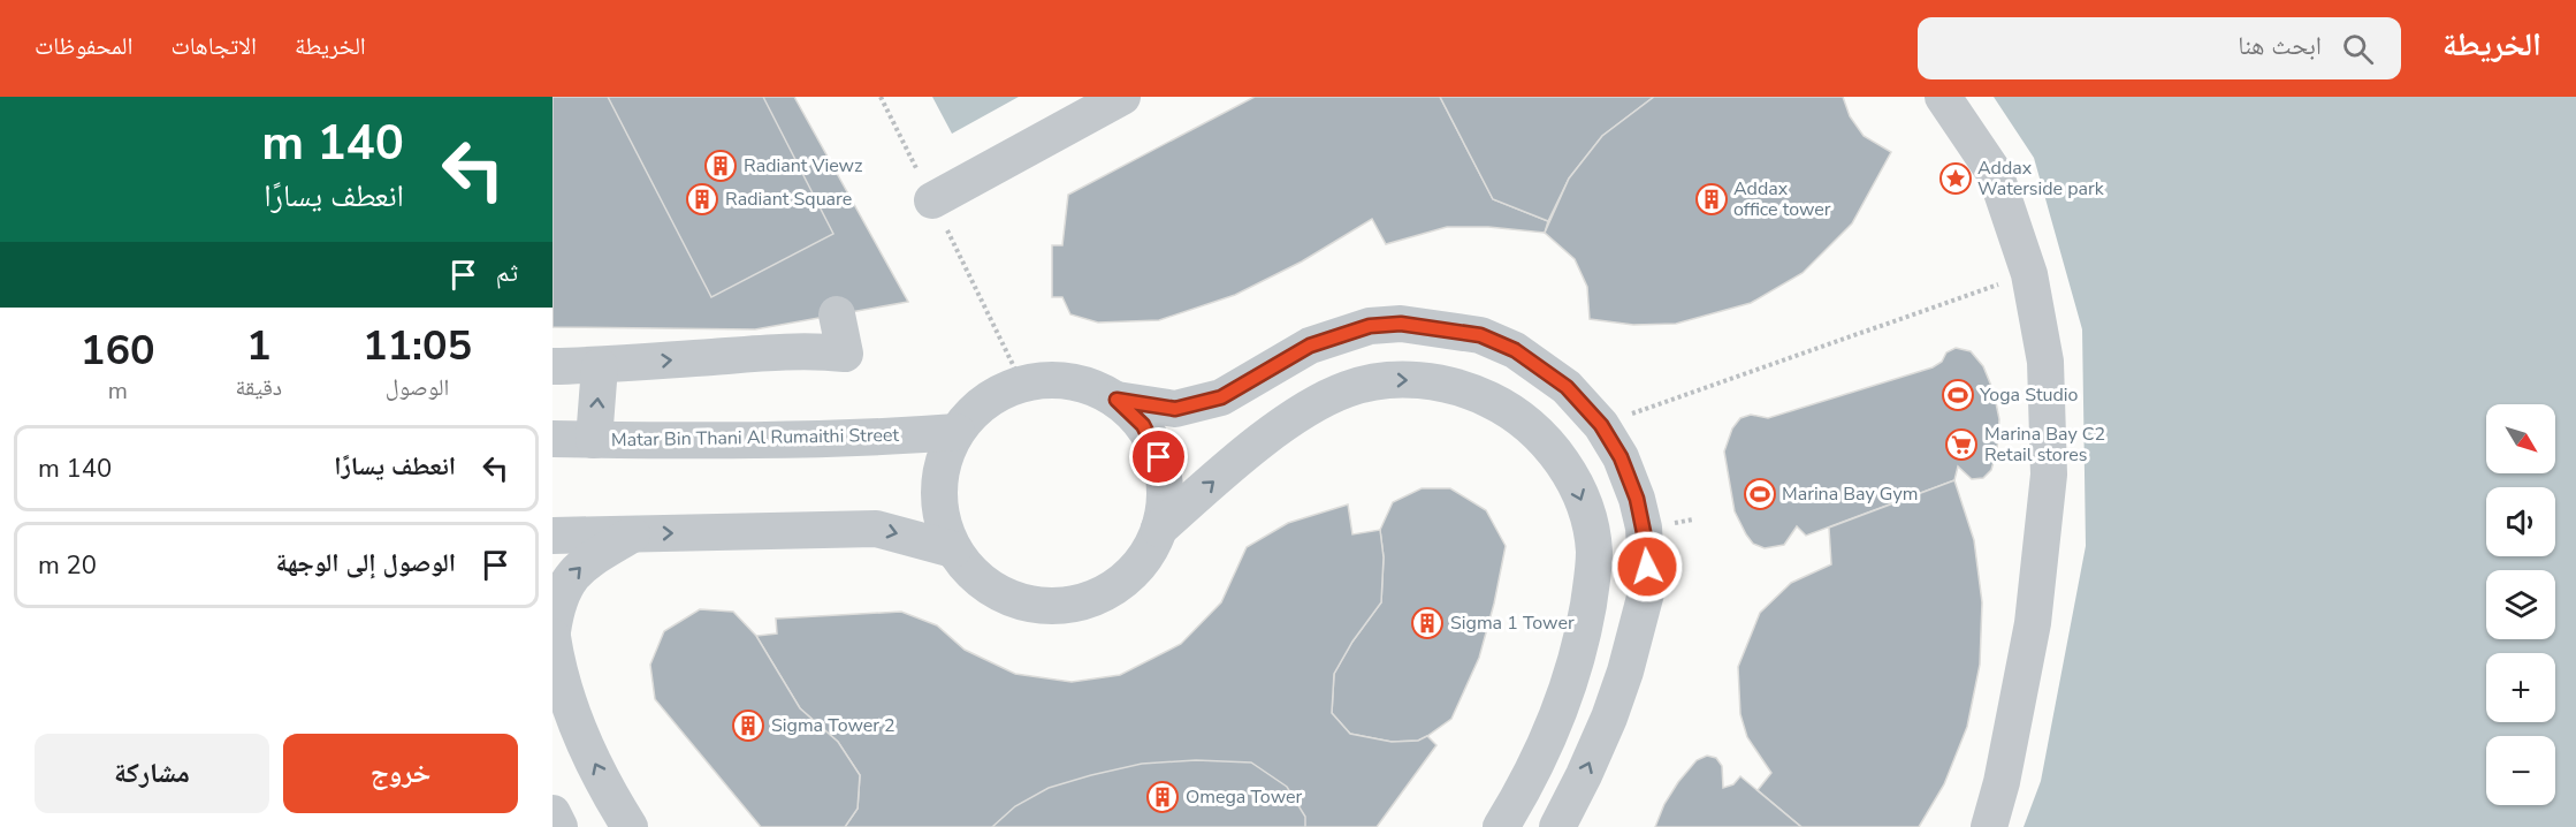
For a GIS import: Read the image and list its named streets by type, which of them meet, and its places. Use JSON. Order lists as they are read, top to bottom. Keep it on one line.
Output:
{"streets":{"street":["Matar Bin Thani Al Rumaithi Street"]},"places":{"building":["Radiant Viewz","Radiant Square","Addax office tower","Sigma 1 Tower","Sigma Tower 2","Omega Tower"],"place":["Addax Waterside park"],"sports":["Yoga Studio","Marina Bay Gym"],"supermarket":["Marina Bay C2 Retail stores"]},"north":"bottom right","page":{"header":"الخريطة","search":"ابحث هنا","nav":["الخريطة","الاتجاهات","المحفوظات"],"turn":["140 m","انعطف يسارًا"],"then":"ثم","eta":["11:05","الوصول","1","دقيقة","160","m"],"map_buttons":["+","−"],"list":[{"name":"انعطف يسارًا","value":"140 m"},{"name":"الوصول إلى الوجهة","value":"20 m"}],"buttons":["خروج","مشاركة"]}}
